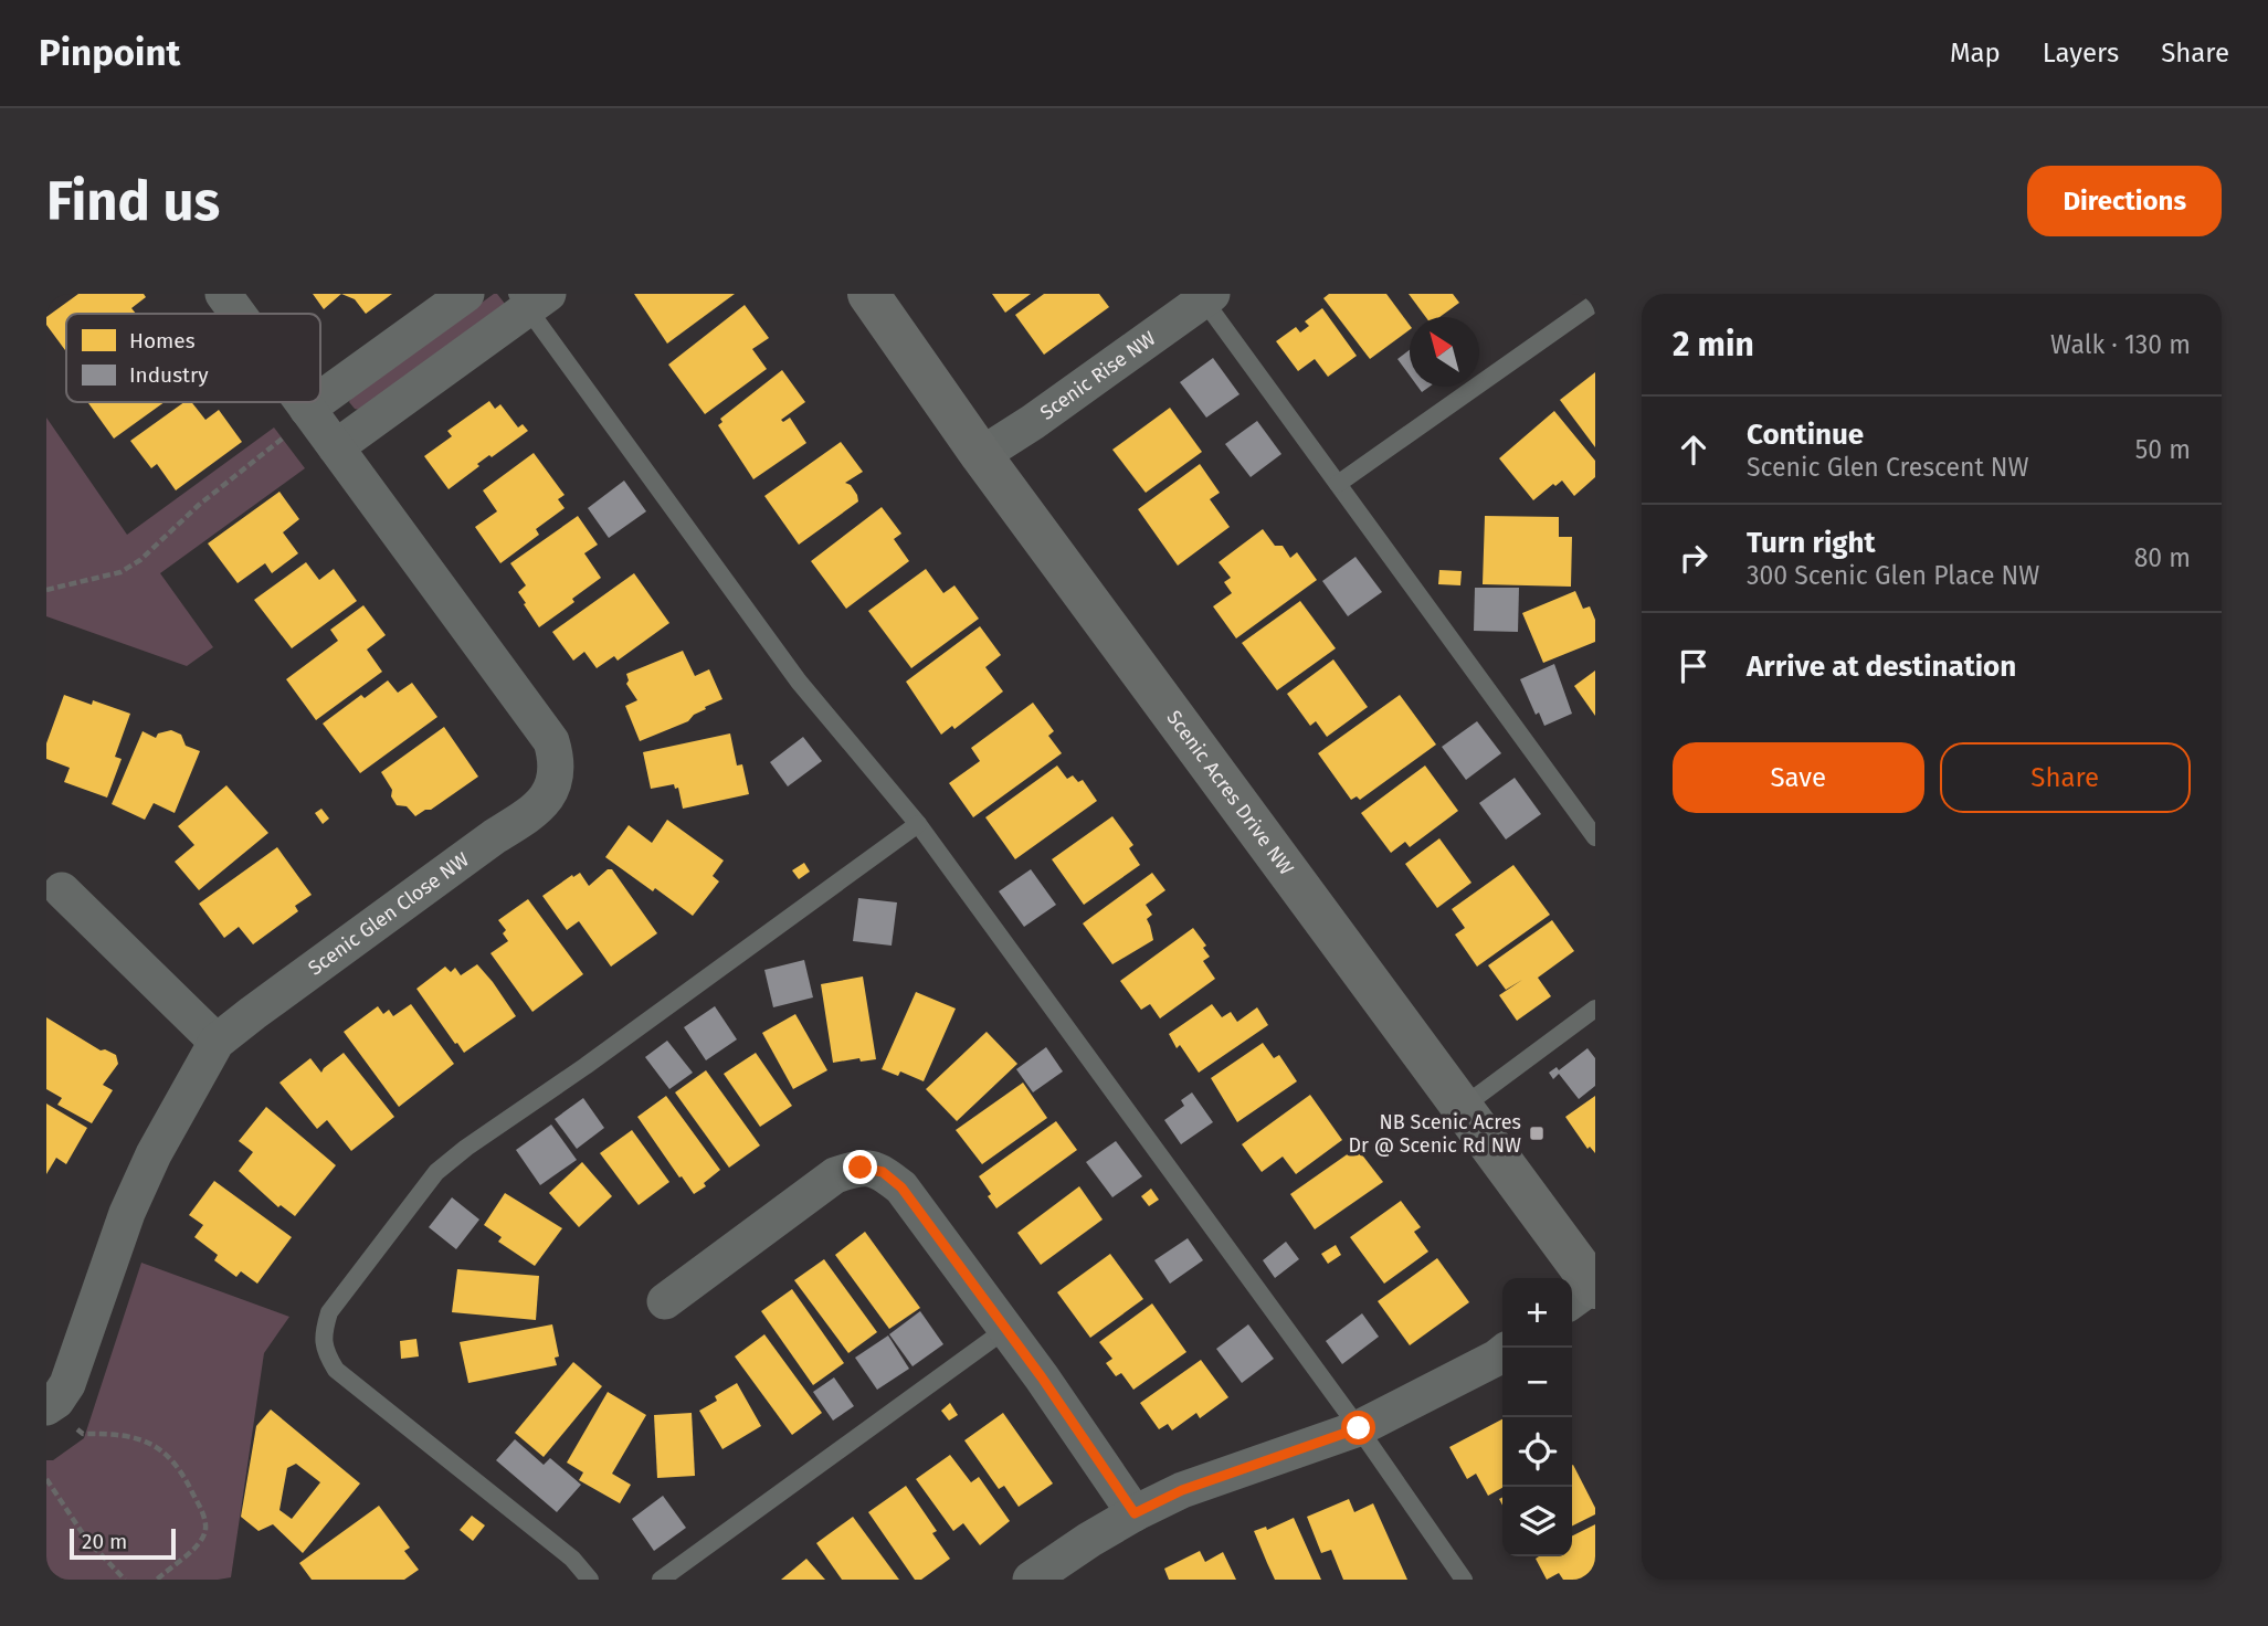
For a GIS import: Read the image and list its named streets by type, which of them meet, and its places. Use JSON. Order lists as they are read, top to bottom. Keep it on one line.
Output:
{"streets":{"street":["Scenic Rise NW","Scenic Acres Drive NW","Scenic Glen Close NW"]},"crossings":[["Scenic Rise NW","Scenic Acres Drive NW"]],"places":{"transit":["NB Scenic Acres Dr @ Scenic Rd NW"]},"legend":["Homes","Industry"],"scale_bar":"20 m","north":"top left","page":{"header":"Pinpoint","nav":["Map","Layers","Share"],"buttons":["Directions",["Save","Share"]],"title":"Find us","heading":["2 min","Walk · 130 m"],"list":[["Continue","Scenic Glen Crescent NW","50 m"],["Turn right","300 Scenic Glen Place NW","80 m"],"Arrive at destination"],"map_buttons":["+","−"],"scale":"20 m"}}
